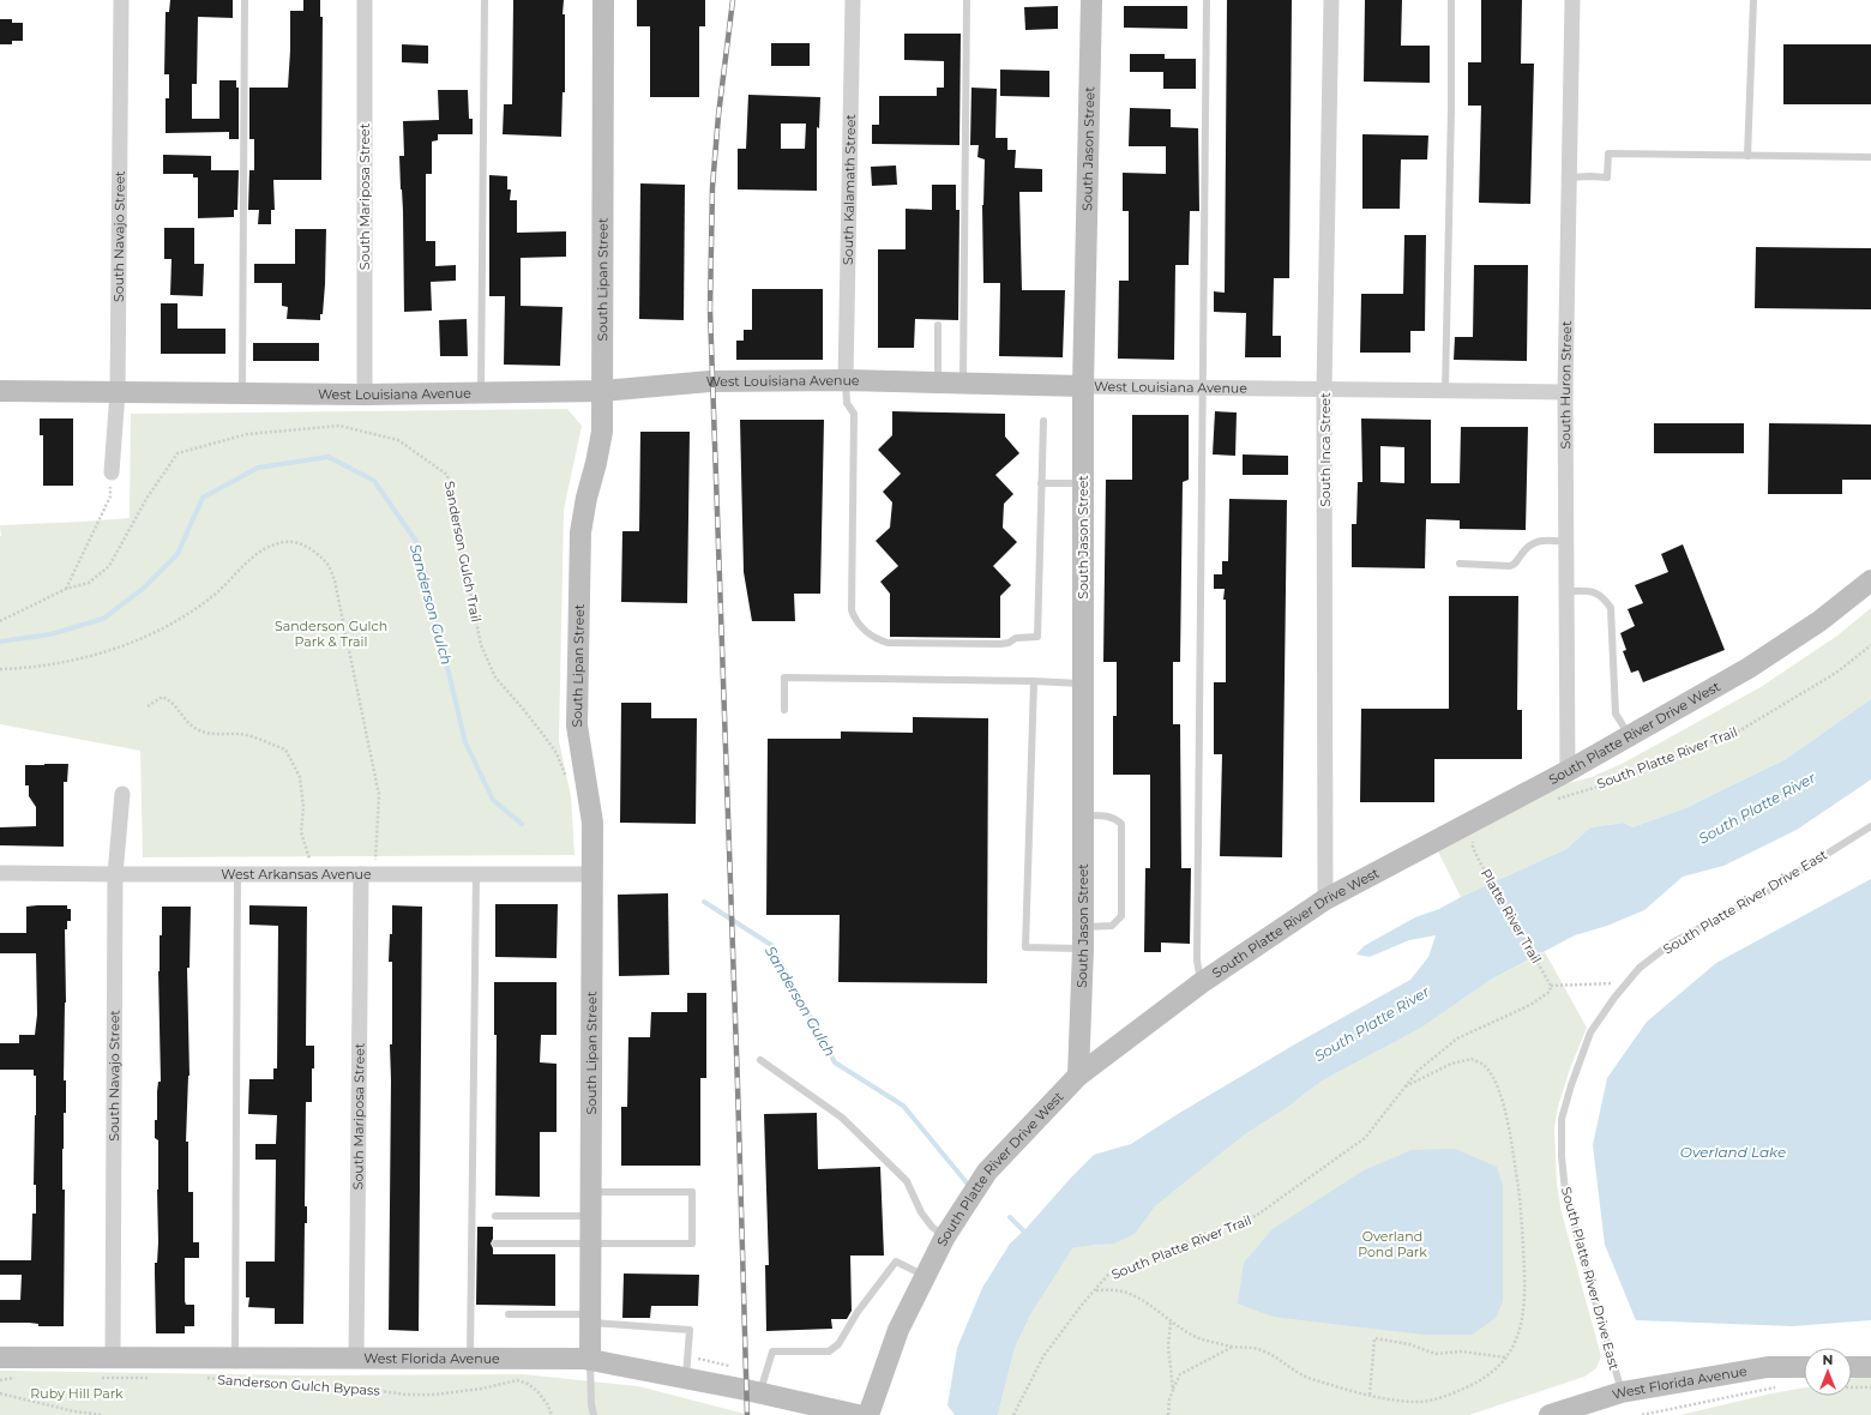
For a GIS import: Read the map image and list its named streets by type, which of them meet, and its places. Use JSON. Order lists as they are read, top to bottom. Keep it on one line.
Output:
{"streets":{"street":["South Jason Street","South Kalamath Street","South Mariposa Street","South Navajo Street","South Lipan Street","West Louisiana Avenue","South Huron Street","South Inca Street","South Platte River Drive West","West Arkansas Avenue","West Florida Avenue"],"lane":["South Platte River Drive East"],"path":["Sanderson Gulch Trail","South Platte River Trail","Platte River Trail","Sanderson Gulch Bypass"]},"crossings":[["South Jason Street","West Louisiana Avenue"],["South Jason Street","South Platte River Drive West"],["South Kalamath Street","West Louisiana Avenue"],["South Mariposa Street","West Louisiana Avenue"],["South Mariposa Street","West Arkansas Avenue"],["South Mariposa Street","West Florida Avenue"],["South Navajo Street","West Louisiana Avenue"],["South Navajo Street","West Arkansas Avenue"],["South Navajo Street","West Florida Avenue"],["South Lipan Street","West Louisiana Avenue"],["South Lipan Street","West Arkansas Avenue"],["South Lipan Street","West Florida Avenue"],["West Louisiana Avenue","South Huron Street"],["West Louisiana Avenue","South Inca Street"],["South Huron Street","South Platte River Drive West"],["South Inca Street","South Platte River Drive West"],["South Platte River Trail","Platte River Trail"],["South Platte River Drive East","West Florida Avenue"]],"water":["Sanderson Gulch","South Platte River","Overland Lake"],"parks":["Sanderson Gulch Park & Trail","Overland Pond Park","Ruby Hill Park"],"north":"top"}
